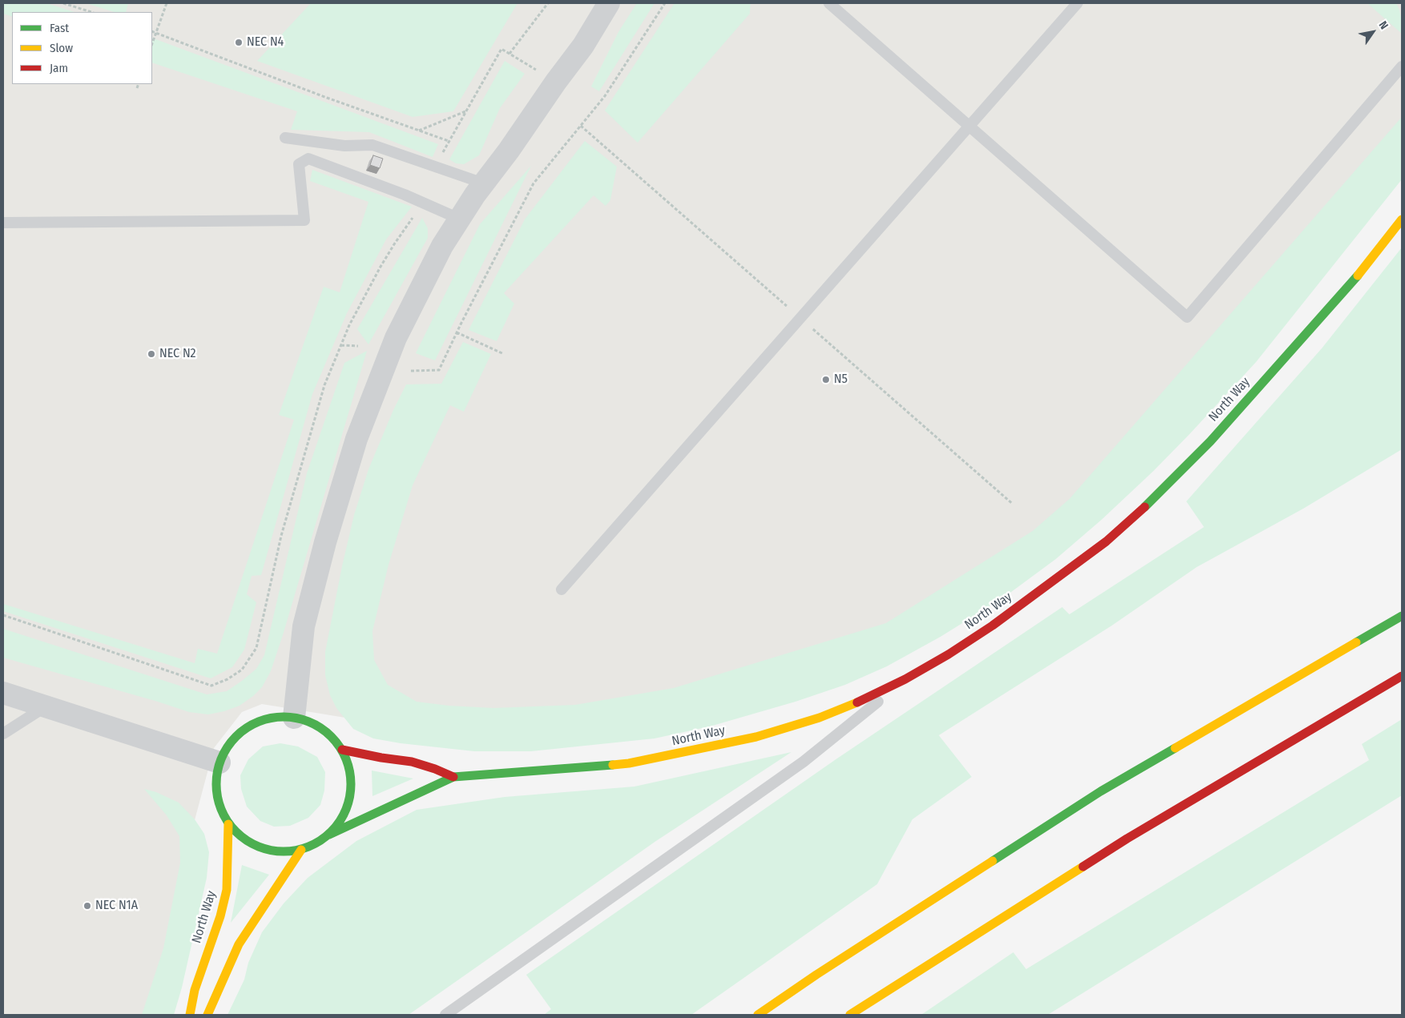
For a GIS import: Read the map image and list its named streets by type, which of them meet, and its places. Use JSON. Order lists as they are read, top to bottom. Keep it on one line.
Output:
{"streets":{"main road":["North Way"]},"places":["NEC N4","NEC N2","N5","NEC N1A"],"legend":["Fast","Slow","Jam"],"north":"top right"}
